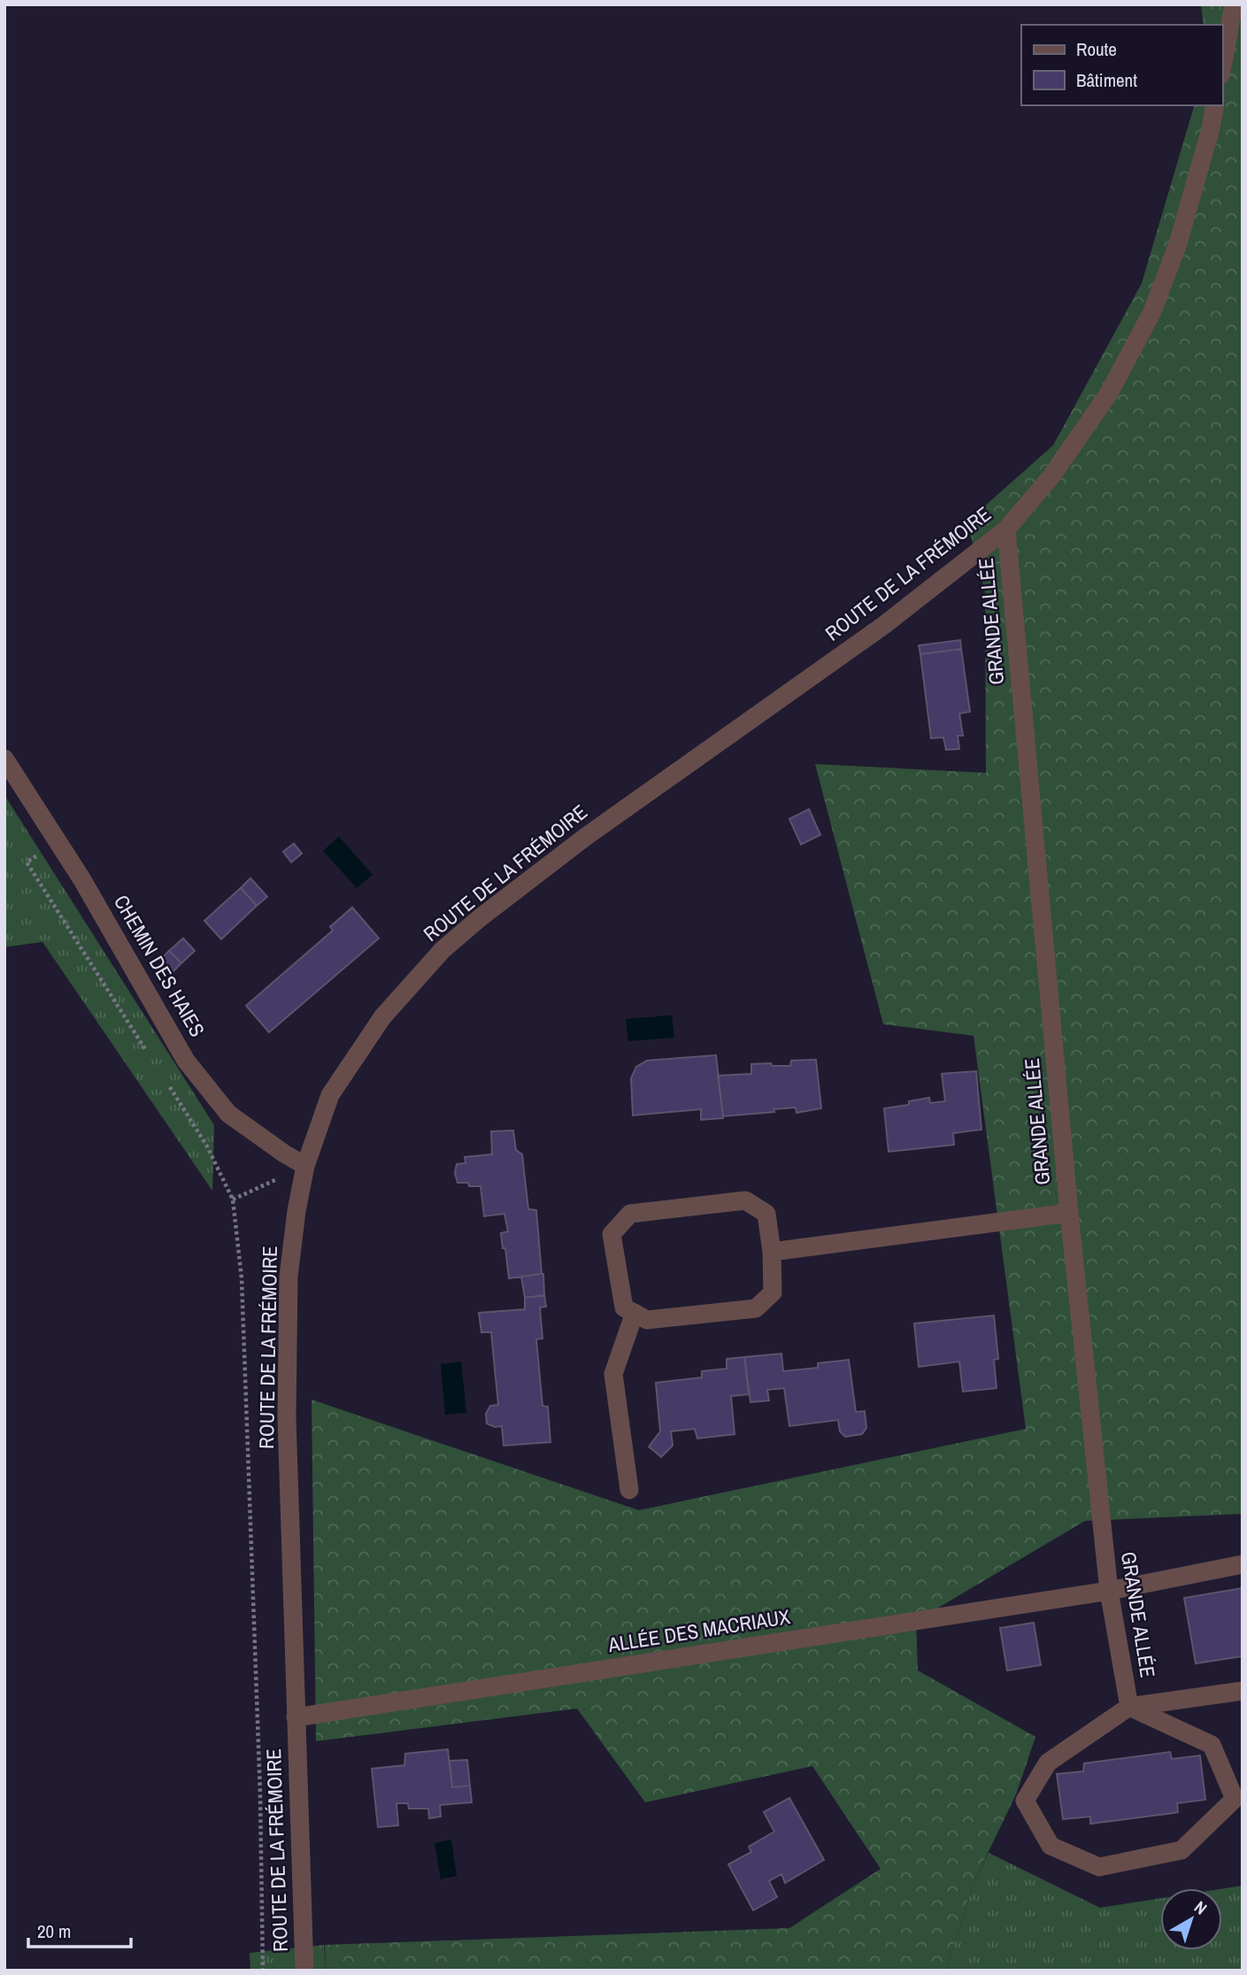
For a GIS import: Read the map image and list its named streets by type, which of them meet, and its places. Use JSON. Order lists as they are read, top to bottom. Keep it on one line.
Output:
{"streets":{"street":["ROUTE DE LA FRÉMOIRE","GRANDE ALLÉE","CHEMIN DES HAIES","ALLÉE DES MACRIAUX"]},"crossings":[["ROUTE DE LA FRÉMOIRE","GRANDE ALLÉE"],["ROUTE DE LA FRÉMOIRE","CHEMIN DES HAIES"],["ROUTE DE LA FRÉMOIRE","ALLÉE DES MACRIAUX"],["GRANDE ALLÉE","ALLÉE DES MACRIAUX"]],"legend":["Route","Bâtiment"],"scale_bar":"20 m","north":"top right"}
